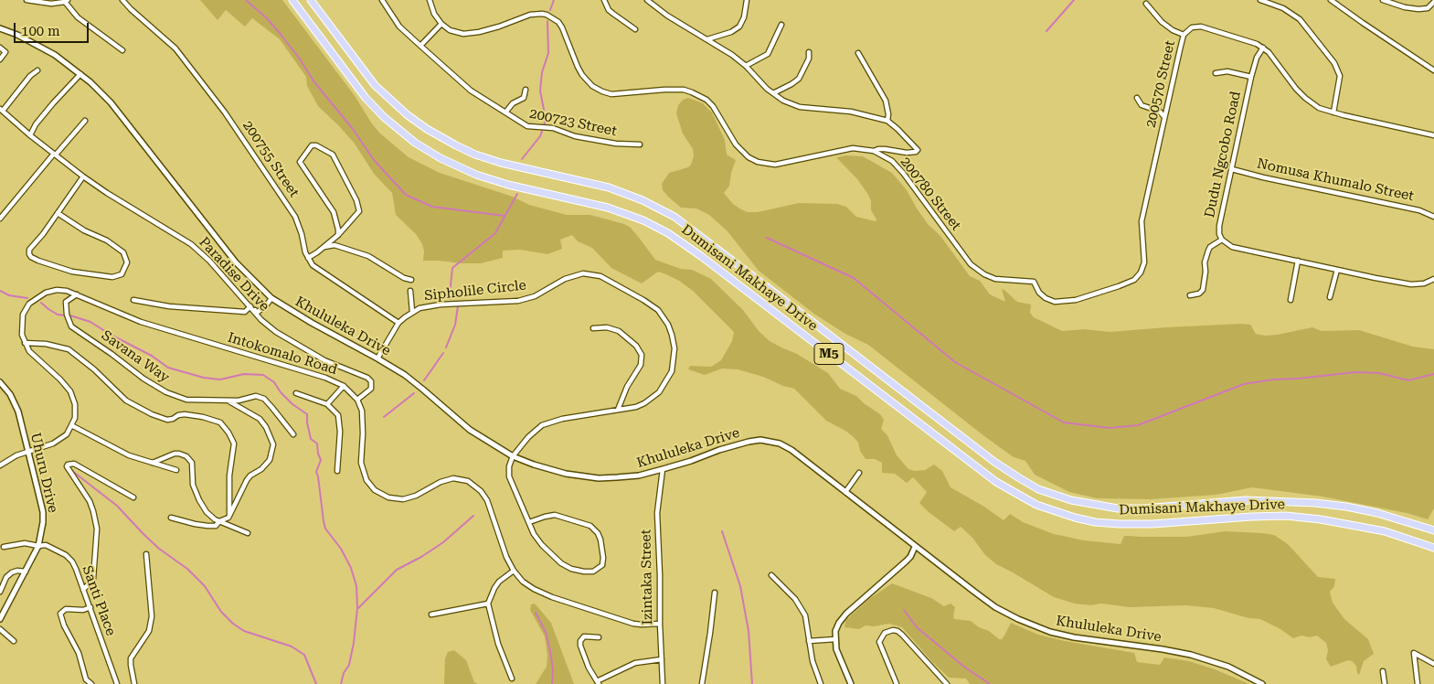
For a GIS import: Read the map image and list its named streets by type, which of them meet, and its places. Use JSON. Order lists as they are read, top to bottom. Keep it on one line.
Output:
{"streets":{"main road":["Dumisani Makhaye Drive","M5"],"street":["200570 Street","200723 Street","Dudu Ngcobo Road","200755 Street","Nomusa Khumalo Street","200780 Street","Paradise Drive","Sipholile Circle","Khululeka Drive","Intokomalo Road","Savana Way","Uhuru Drive","Izintaka Street","Santi Place"]},"crossings":[["200570 Street","Dudu Ngcobo Road"],["200570 Street","200780 Street"],["Dudu Ngcobo Road","Nomusa Khumalo Street"],["200755 Street","Sipholile Circle"],["Paradise Drive","Intokomalo Road"],["Sipholile Circle","Khululeka Drive"],["Khululeka Drive","Izintaka Street"],["Intokomalo Road","Savana Way"],["Uhuru Drive","Santi Place"]],"scale_bar":"100 m"}
